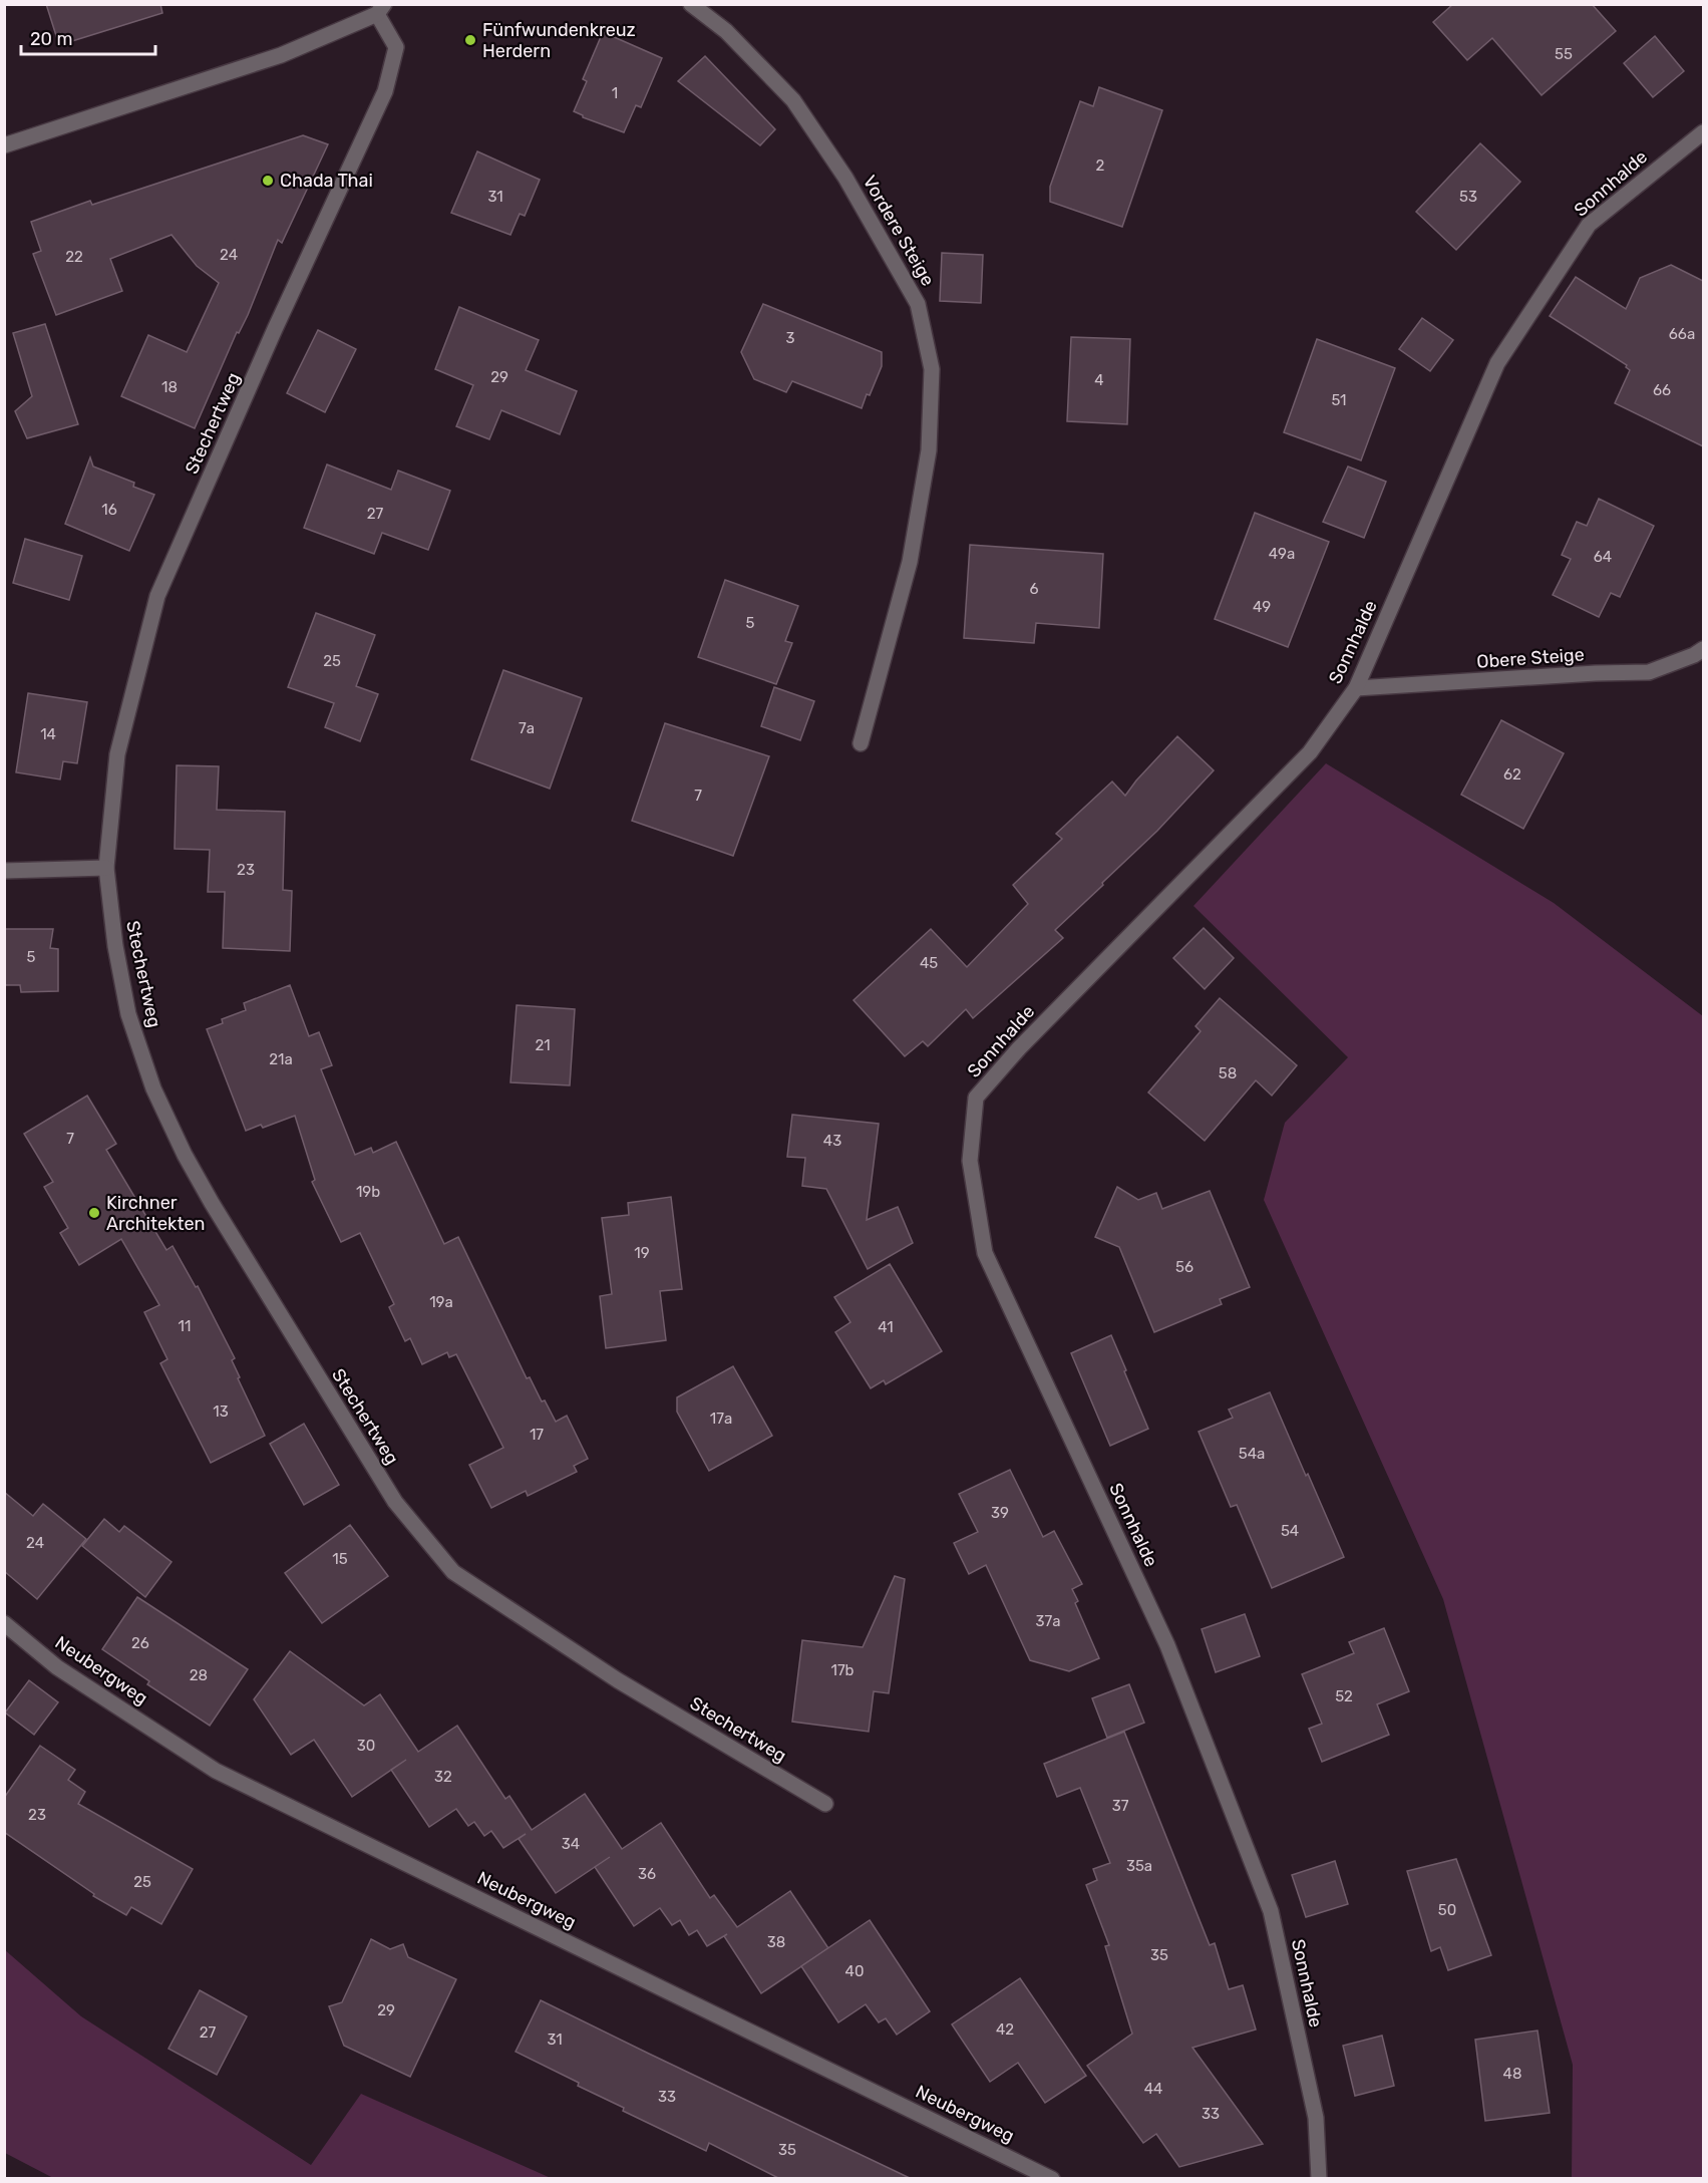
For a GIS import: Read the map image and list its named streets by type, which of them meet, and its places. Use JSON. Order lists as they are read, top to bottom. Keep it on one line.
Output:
{"streets":{"street":["Sonnhalde","Vordere Steige","Stechertweg","Obere Steige","Neubergweg"]},"crossings":[["Sonnhalde","Obere Steige"]],"places":["Fünfwundenkreuz Herdern","Chada Thai","Kirchner Architekten"],"house_numbers":["55","1","2","31","53","24","22","66a","3","29","4","18","66","51","16","27","49a","64","6","49","5","25","7a","14","62","7","23","5","45","21","21a","58","7","43","19b","19","56","19a","11","41","13","17a","17","54a","39","54","24","15","37a","26","17b","28","52","30","32","37","23","34","35a","36","25","50","38","35","40","29","42","27","31","48","44","33","33","35"],"scale_bar":"20 m"}
